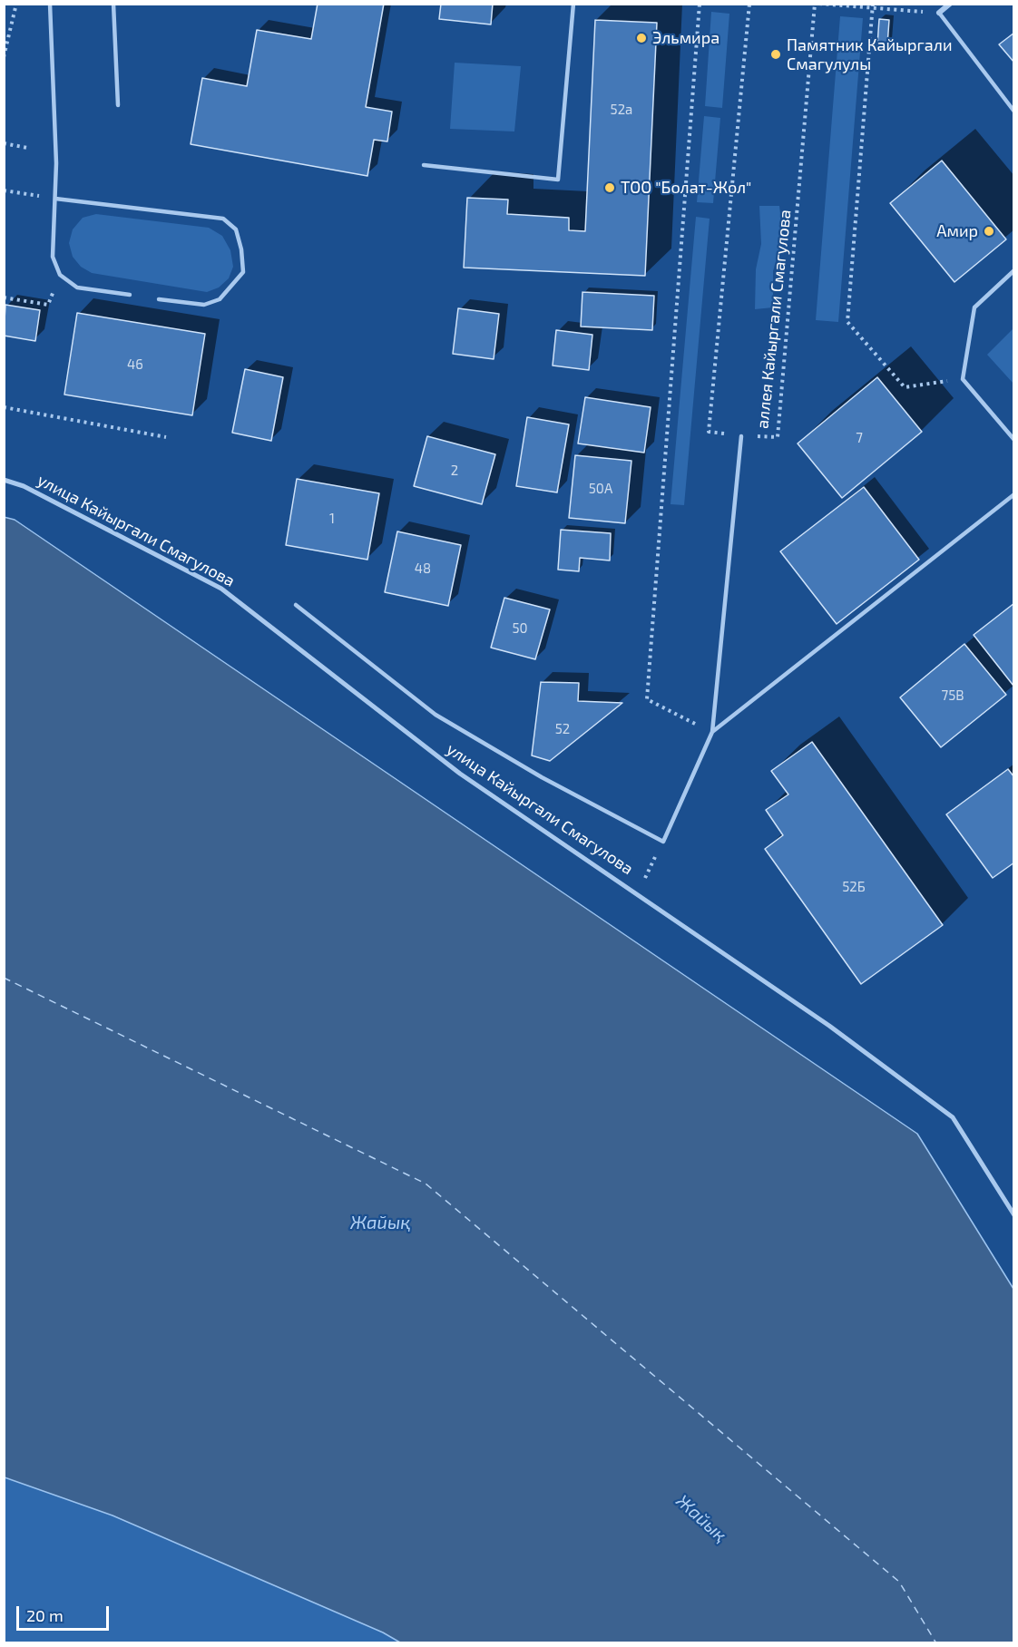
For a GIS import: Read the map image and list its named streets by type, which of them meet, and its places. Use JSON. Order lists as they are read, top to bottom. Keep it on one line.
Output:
{"streets":{"street":["улица Кайыргали Смагулова"],"path":["аллея Кайыргали Смагулова"]},"water":["Жайық"],"places":["Эльмира","Памятник Кайыргали Смагулулы","ТОО \"Болат-Жол\"","Амир"],"house_numbers":["52а","46","7","2","50А","1","48","50","75В","52","52Б"],"scale_bar":"20 m"}
